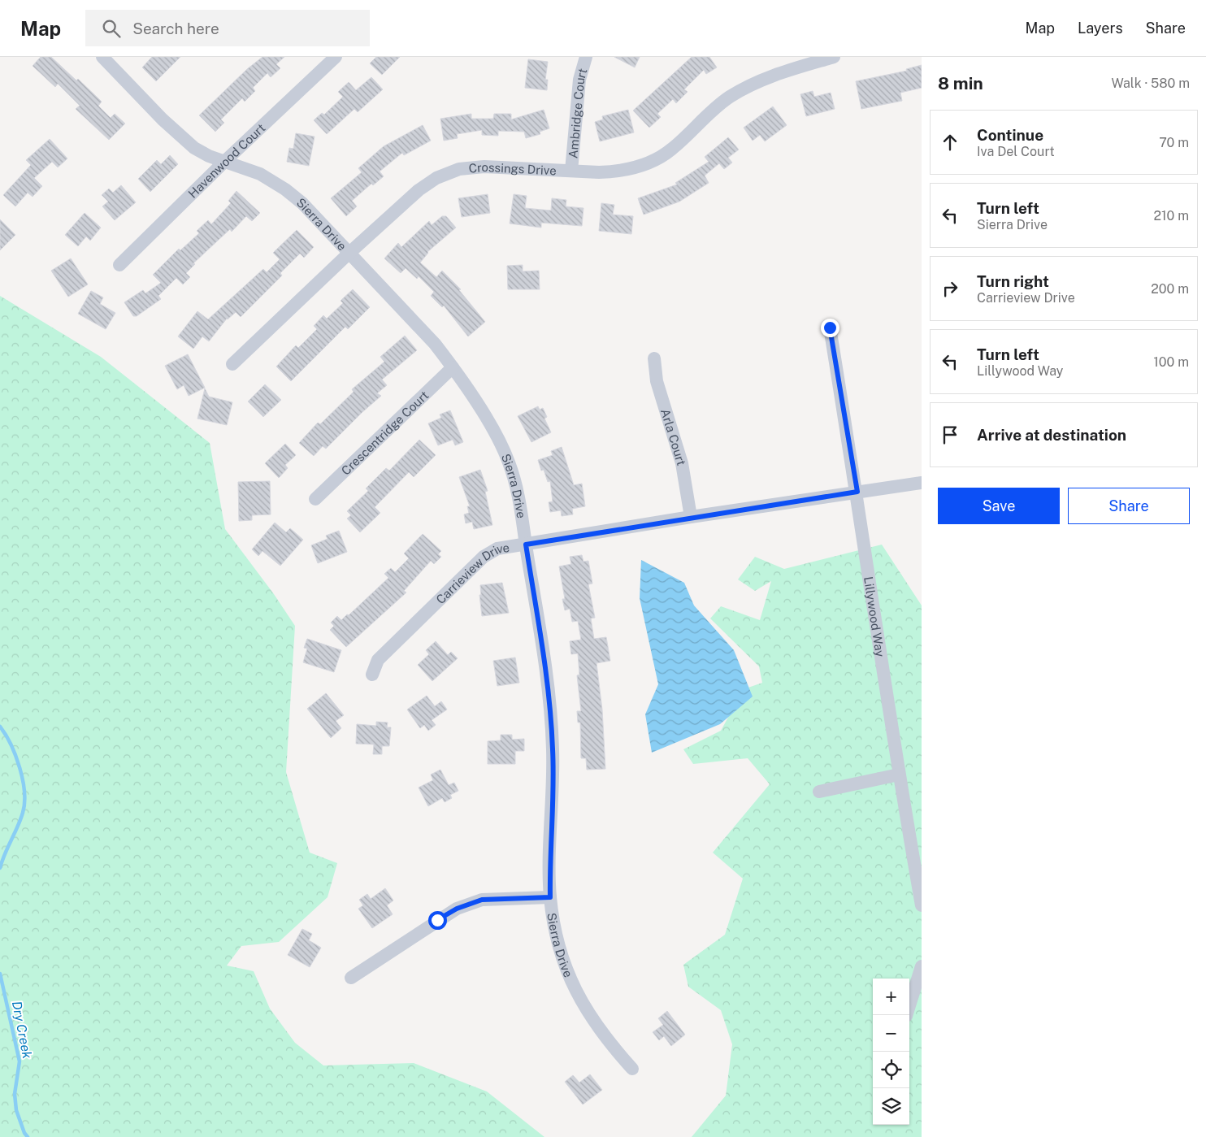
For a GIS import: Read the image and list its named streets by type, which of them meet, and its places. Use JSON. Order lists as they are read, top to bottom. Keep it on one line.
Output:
{"streets":{"street":["Ambridge Court","Havenwood Court","Crossings Drive","Sierra Drive","Crescentridge Court","Arla Court","Carrieview Drive","Lillywood Way"]},"crossings":[["Ambridge Court","Crossings Drive"],["Havenwood Court","Sierra Drive"],["Crossings Drive","Sierra Drive"],["Sierra Drive","Crescentridge Court"],["Sierra Drive","Carrieview Drive"],["Arla Court","Carrieview Drive"],["Carrieview Drive","Lillywood Way"]],"water":["Dry Creek"],"page":{"header":"Map","search":"Search here","nav":["Map","Layers","Share"],"heading":["8 min","Walk · 580 m"],"list":[["Continue","Iva Del Court","70 m"],["Turn left","Sierra Drive","210 m"],["Turn right","Carrieview Drive","200 m"],["Turn left","Lillywood Way","100 m"],"Arrive at destination"],"buttons":["Save","Share"],"map_buttons":["+","−"]}}
